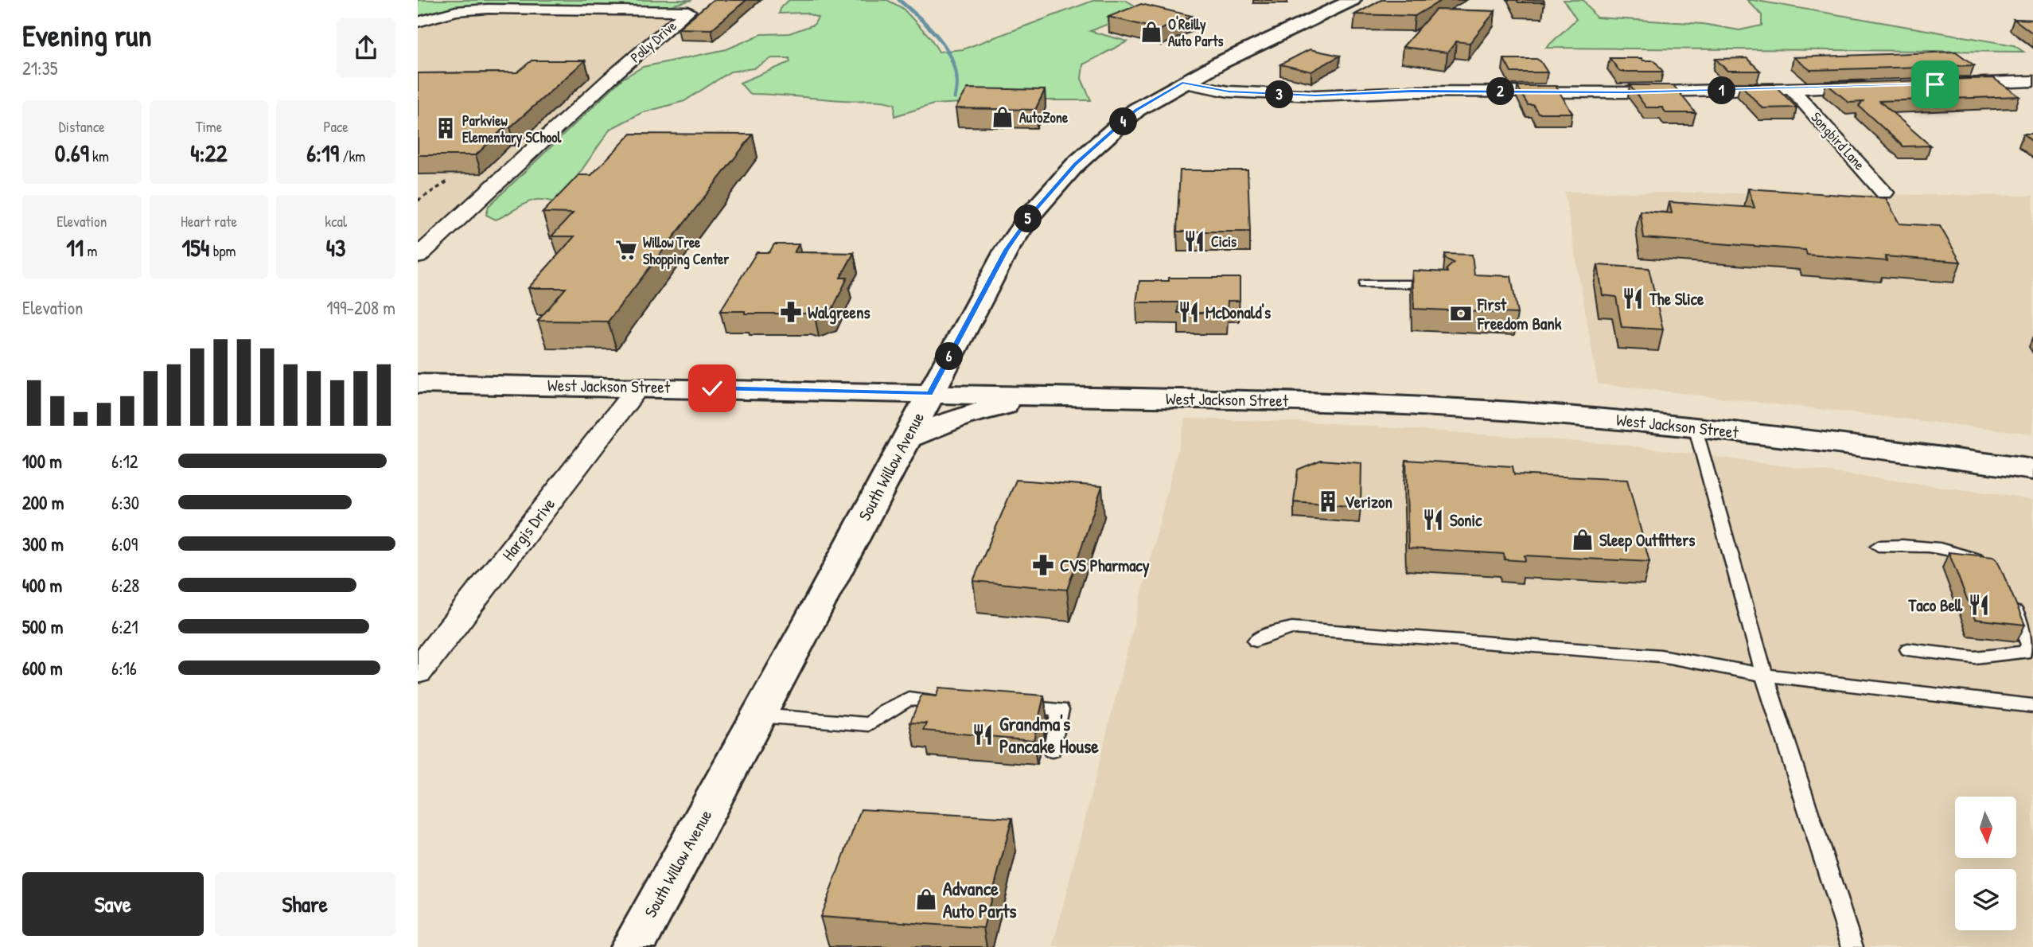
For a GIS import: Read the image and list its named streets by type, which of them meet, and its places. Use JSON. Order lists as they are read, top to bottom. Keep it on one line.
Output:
{"streets":{"main road":["West Jackson Street","South Willow Avenue"],"street":["Polly Drive","Songbird Lane","Hargis Drive"]},"crossings":[["West Jackson Street","South Willow Avenue"],["West Jackson Street","Hargis Drive"]],"places":{"shop":["O'Reilly Auto Parts","AutoZone","Sleep Outfitters","Advance Auto Parts"],"building":["Parkview Elementary SChool","Verizon"],"restaurant":["Cicis","The Slice","McDonald's","Sonic","Taco Bell","Grandma's Pancake House"],"supermarket":["Willow Tree Shopping Center"],"pharmacy":["Walgreens","CVS Pharmacy"],"bank":["First Freedom Bank"]},"north":"bottom","page":{"heading":["Evening run","21:35"],"pins":["1","2","3","4","5","6"],"stats":[["Distance","0.69 km"],["Time","4:22"],["Pace","6:19 /km"],["Elevation","11 m"],["Heart rate","154 bpm"],["kcal","43"]],"chart":["Elevation","199–208 m"],"list":[{"name":"100 m","note":"6:12"},{"name":"200 m","note":"6:30"},{"name":"300 m","note":"6:09"},{"name":"400 m","note":"6:28"},{"name":"500 m","note":"6:21"},{"name":"600 m","note":"6:16"}],"buttons":["Save","Share"]}}
